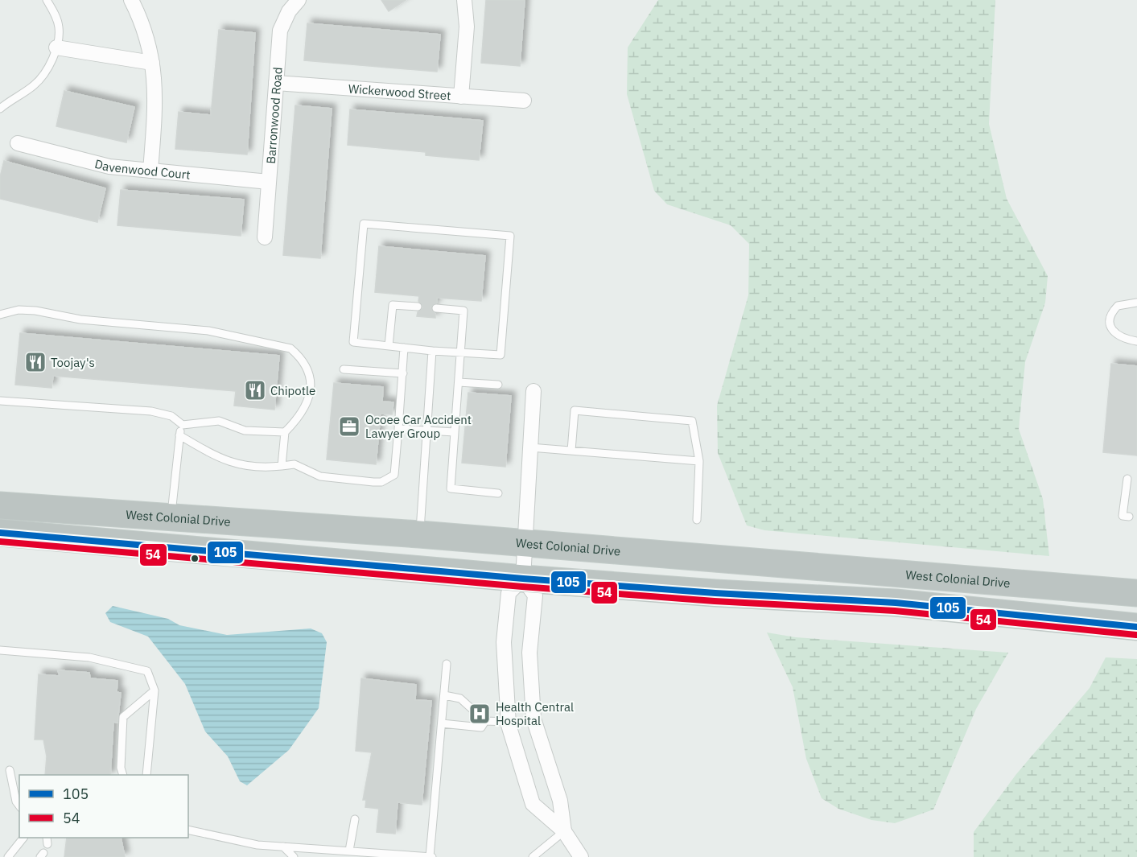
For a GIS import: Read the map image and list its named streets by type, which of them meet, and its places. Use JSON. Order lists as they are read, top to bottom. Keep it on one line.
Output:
{"streets":{"highway":["West Colonial Drive"],"street":["Wickerwood Street","Barronwood Road","Davenwood Court"]},"crossings":[["Wickerwood Street","Barronwood Road"],["Barronwood Road","Davenwood Court"]],"places":{"restaurant":["Toojay's","Chipotle"],"office":["Ocoee Car Accident Lawyer Group"],"hospital":["Health Central Hospital"]},"lines":["transit line 105","transit line 54"],"legend":["105","54"]}
